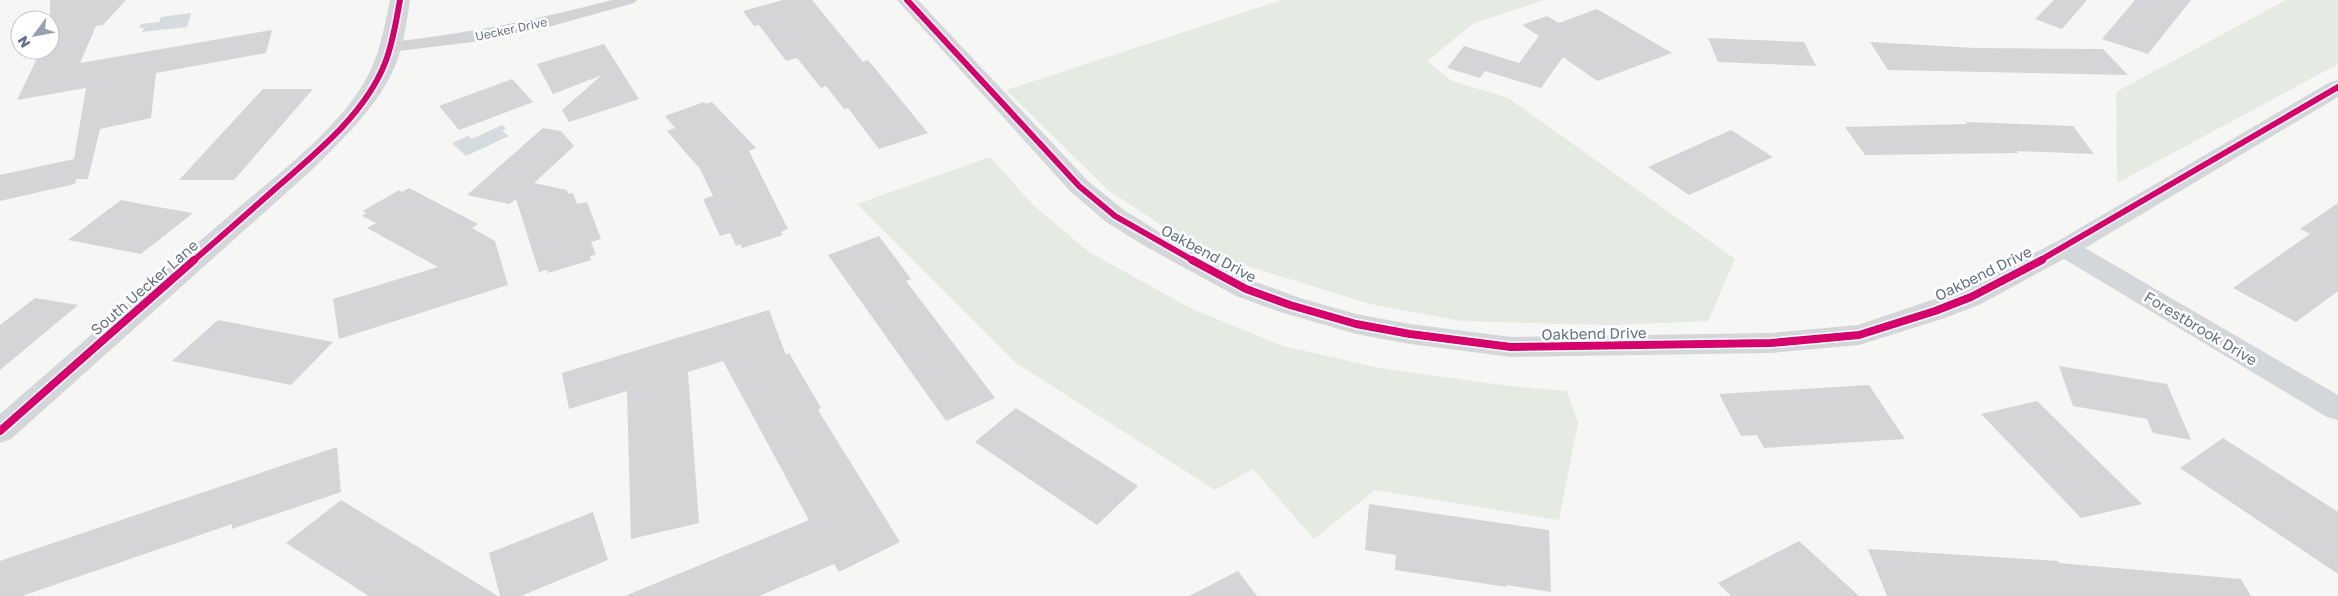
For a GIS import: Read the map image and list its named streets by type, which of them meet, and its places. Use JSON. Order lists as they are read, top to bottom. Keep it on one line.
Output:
{"streets":{"street":["Uecker Drive","Oakbend Drive","South Uecker Lane","Forestbrook Drive"]},"crossings":[["Uecker Drive","South Uecker Lane"],["Oakbend Drive","Forestbrook Drive"]],"north":"bottom left"}
